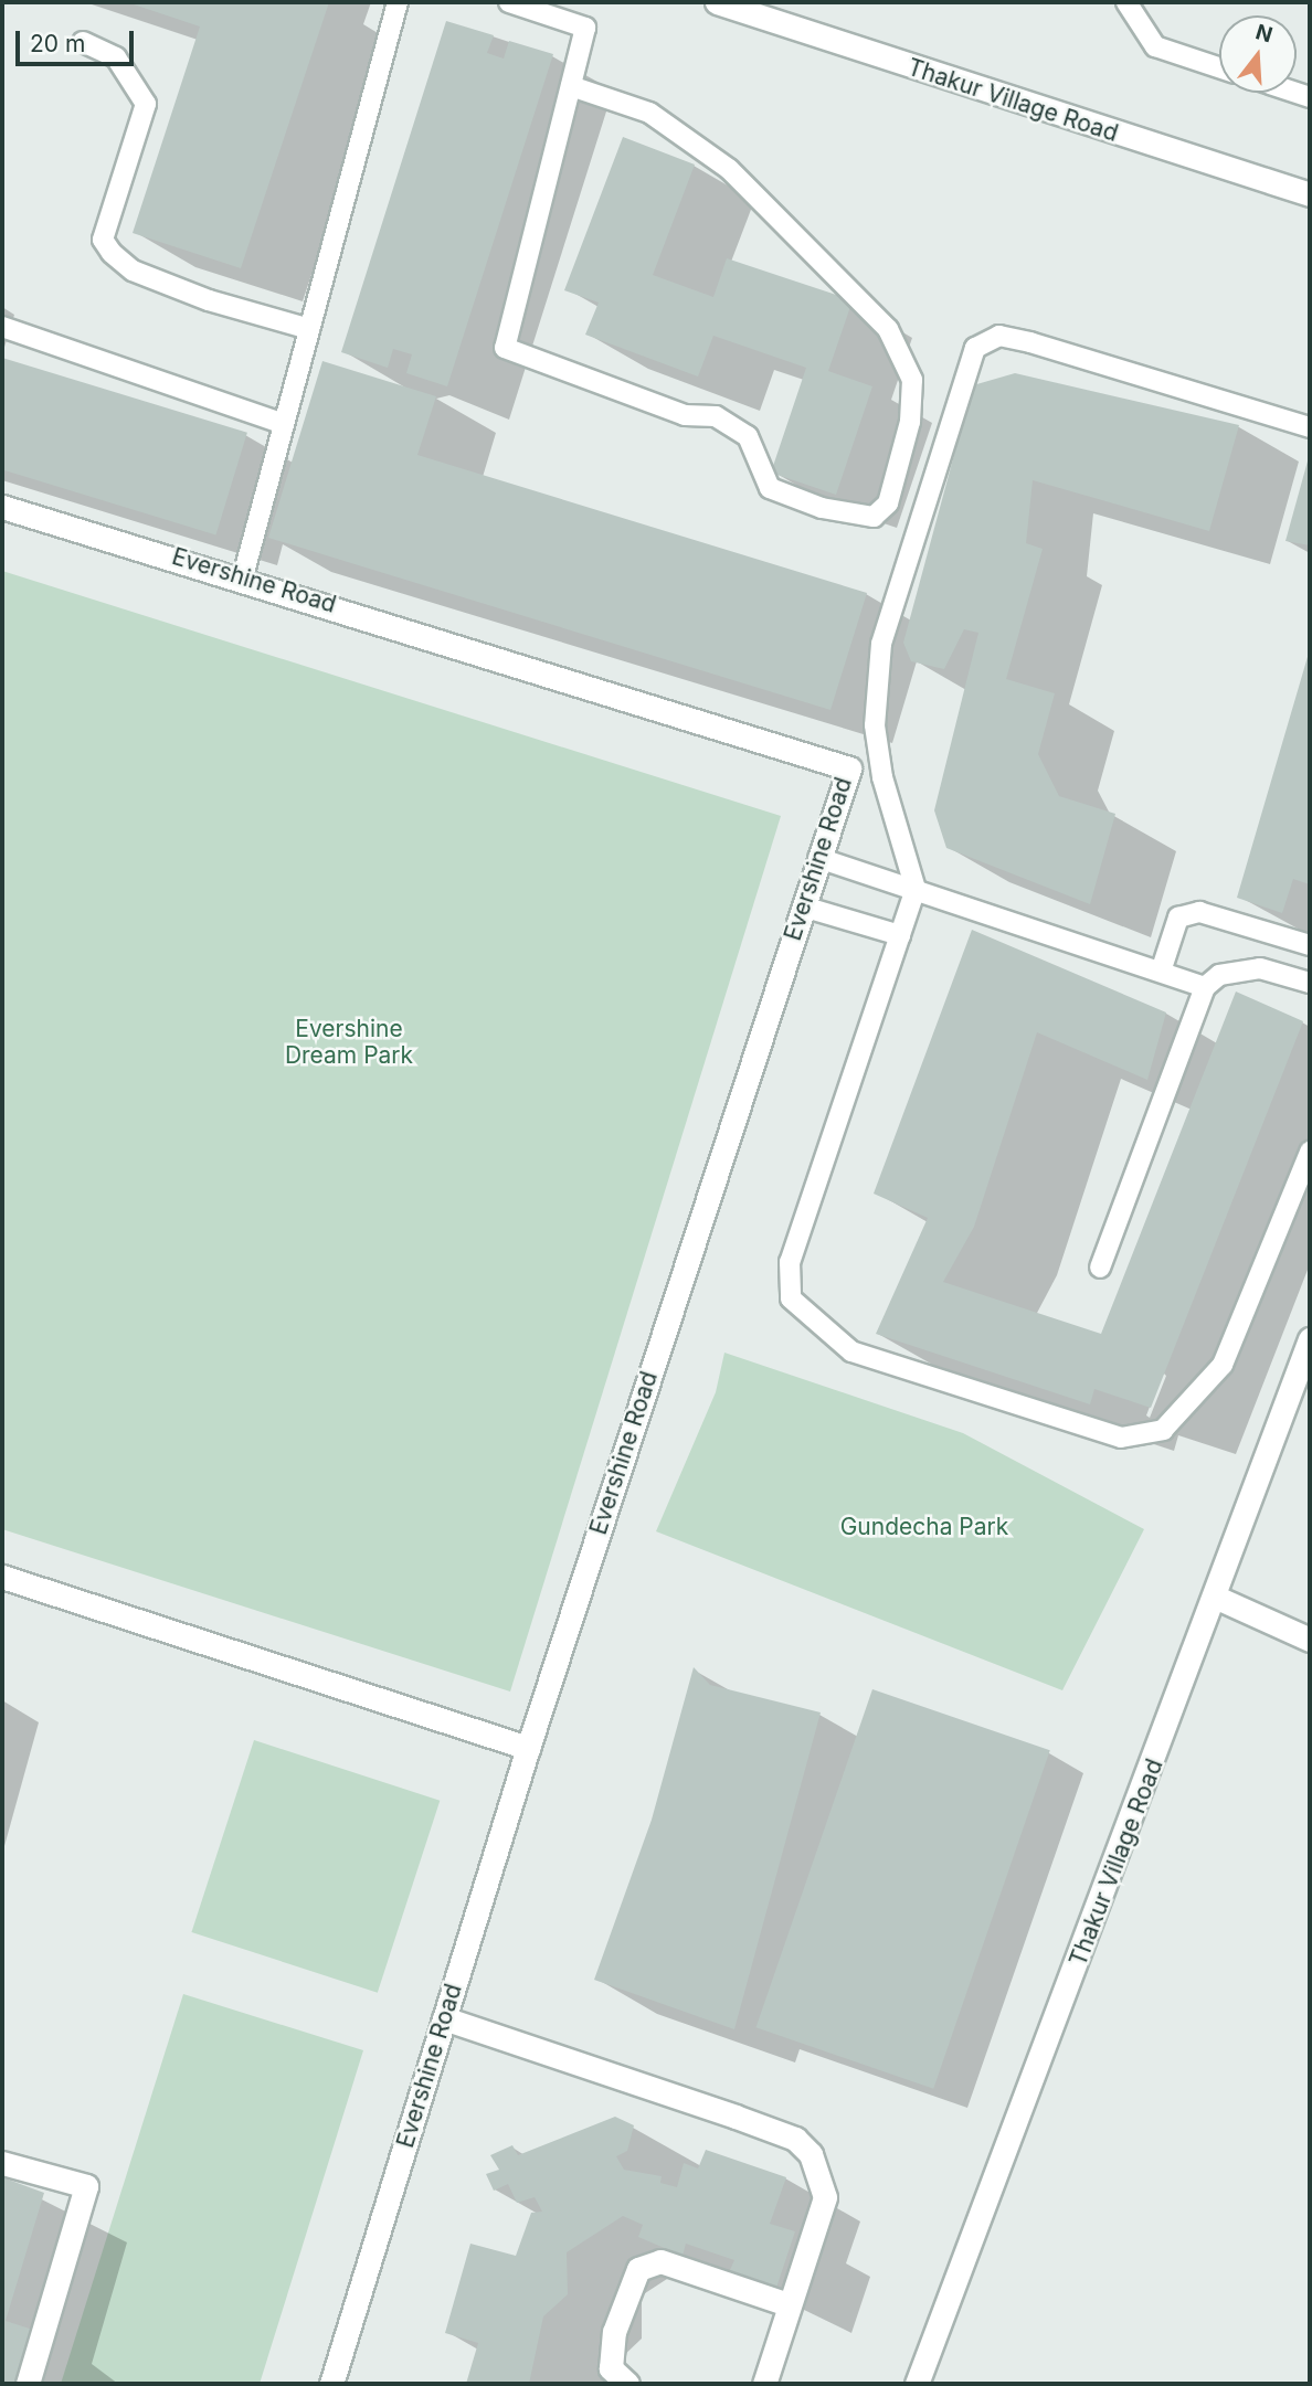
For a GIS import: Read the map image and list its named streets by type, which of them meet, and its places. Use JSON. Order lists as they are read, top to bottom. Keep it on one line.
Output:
{"streets":{"street":["Thakur Village Road","Evershine Road"]},"parks":["Evershine Dream Park","Gundecha Park"],"scale_bar":"20 m","north":"top"}
